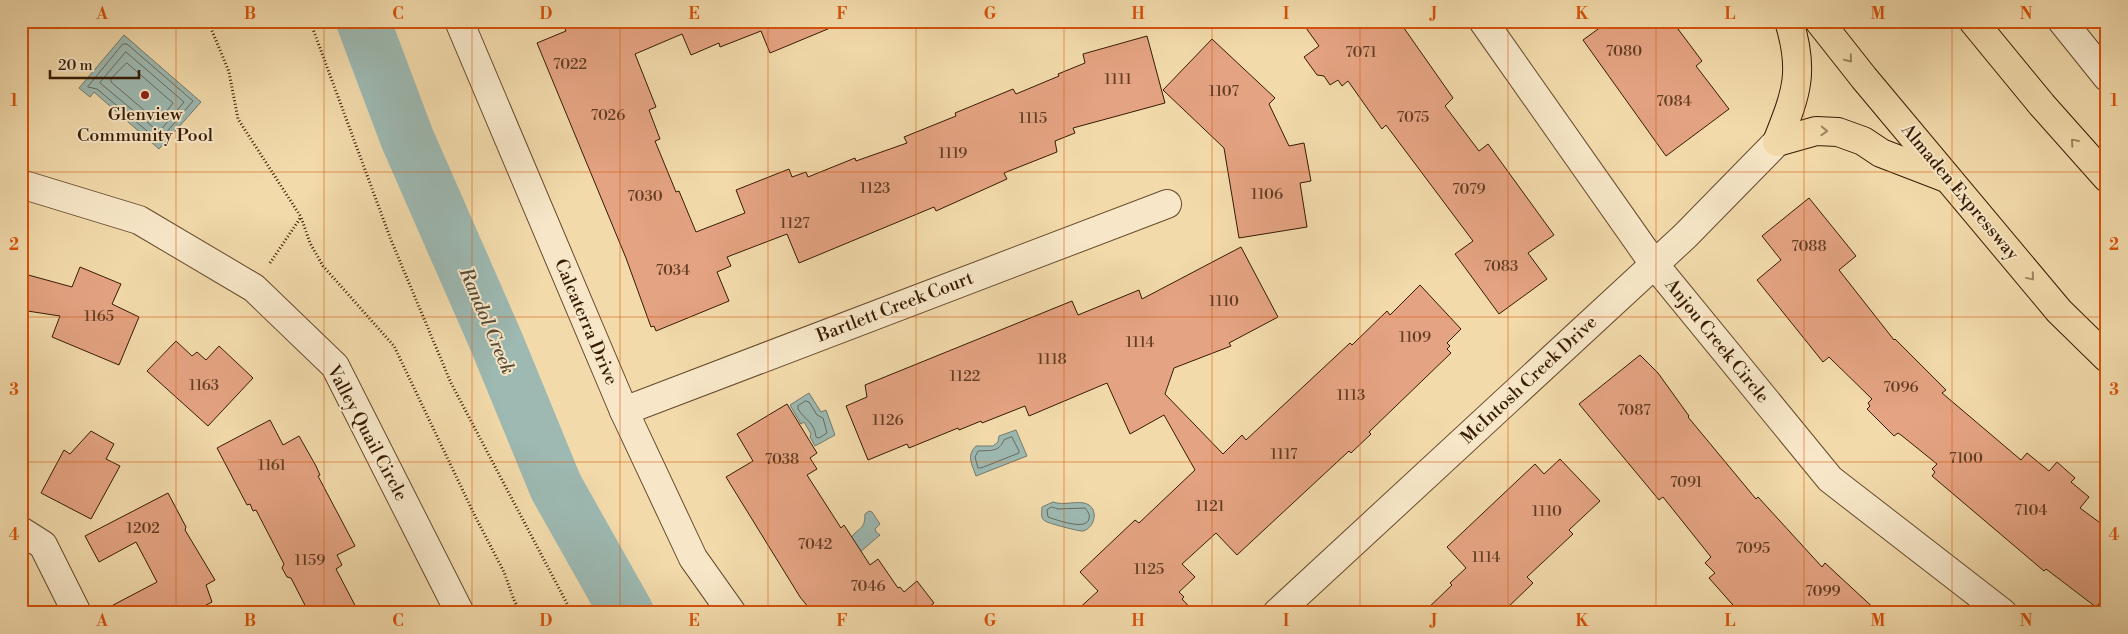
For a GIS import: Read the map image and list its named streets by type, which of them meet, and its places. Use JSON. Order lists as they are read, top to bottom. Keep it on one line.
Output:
{"streets":{"main road":["Almaden Expressway"],"street":["Bartlett Creek Court","Calcaterra Drive","Anjou Creek Circle","McIntosh Creek Drive","Valley Quail Circle"]},"crossings":[["Bartlett Creek Court","Calcaterra Drive"],["Anjou Creek Circle","McIntosh Creek Drive"]],"water":["Randol Creek"],"places":["Glenview Community Pool"],"house_numbers":["7080","7071","7022","1111","1107","7084","7026","7075","1115","1119","1123","7079","1106","7030","1127","7088","7083","7034","1110","1165","1109","1114","1118","1122","1163","7096","1113","7087","1126","1117","7100","7038","1161","7091","1121","7104","1110","1202","7042","7095","1114","1159","1125","7046","7099"],"scale_bar":"20 m","grid":{"columns":["A","B","C","D","E","F","G","H","I","J","K","L","M","N"],"rows":["1","2","3","4"]}}
